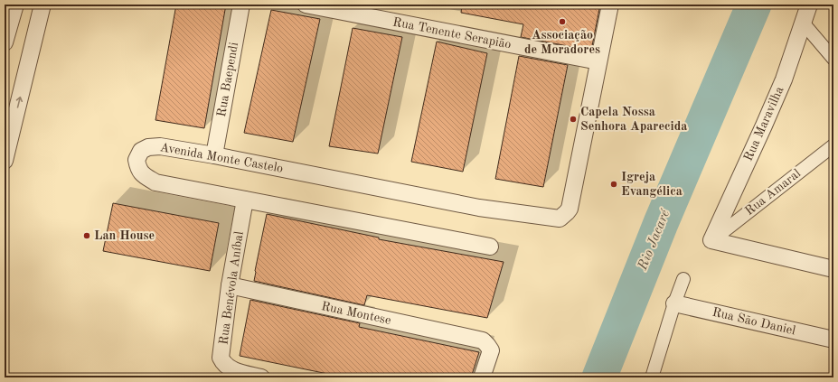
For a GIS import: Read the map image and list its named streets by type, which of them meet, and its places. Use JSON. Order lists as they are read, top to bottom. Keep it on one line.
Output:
{"streets":{"street":["Rua Tenente Serapião","Rua Baependi","Rua Maravilha","Avenida Monte Castelo","Rua Amaral","Rua Benévola Aníbal","Rua Montese","Rua São Daniel"]},"crossings":[["Rua Tenente Serapião","Avenida Monte Castelo"],["Rua Baependi","Avenida Monte Castelo"],["Rua Maravilha","Rua Amaral"],["Avenida Monte Castelo","Rua Benévola Aníbal"],["Rua Benévola Aníbal","Rua Montese"]],"water":["Rio Jacaré"],"places":["Associação de Moradores","Capela Nossa Senhora Aparecida","Igreja Evangélica","Lan House"]}
